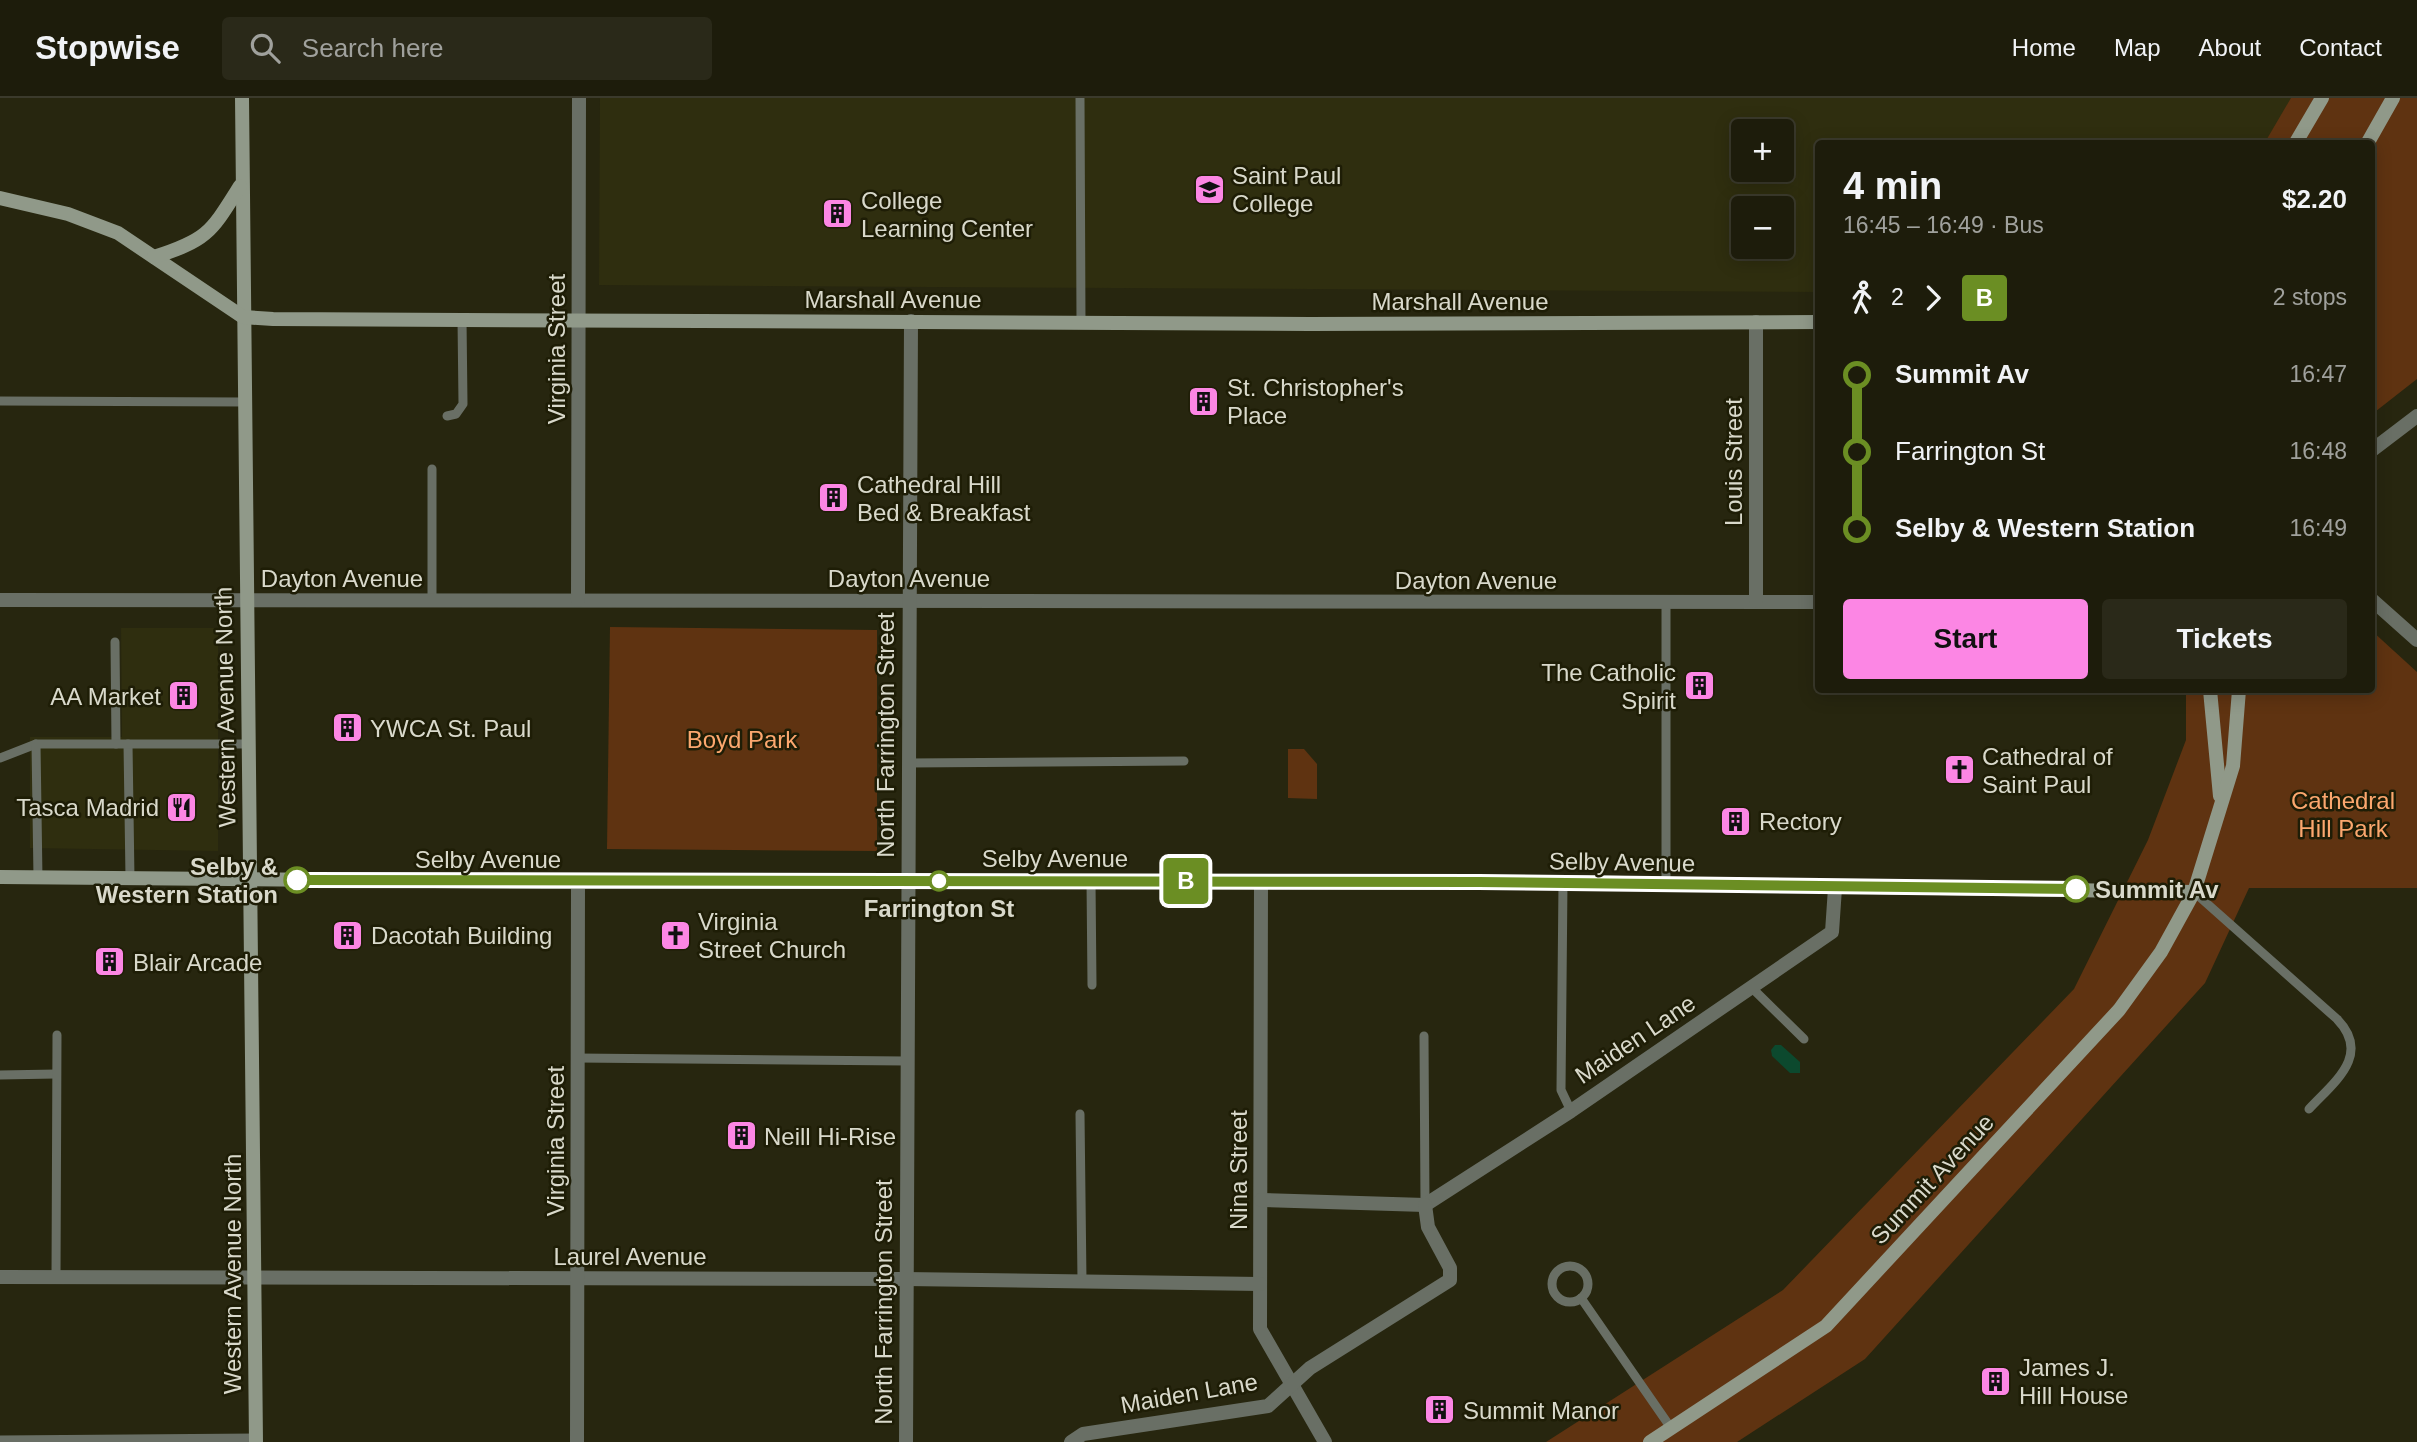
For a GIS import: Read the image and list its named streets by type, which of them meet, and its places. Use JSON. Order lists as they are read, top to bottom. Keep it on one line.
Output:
{"streets":{"street":["Marshall Avenue","Virginia Street","Louis Street","Dayton Avenue","Western Avenue North","North Farrington Street","Selby Avenue","Maiden Lane","Nina Street","Summit Avenue","Laurel Avenue"]},"crossings":[["Marshall Avenue","Virginia Street"],["Marshall Avenue","Louis Street"],["Marshall Avenue","Western Avenue North"],["Marshall Avenue","North Farrington Street"],["Virginia Street","Dayton Avenue"],["Virginia Street","Selby Avenue"],["Virginia Street","Laurel Avenue"],["Louis Street","Dayton Avenue"],["Dayton Avenue","Western Avenue North"],["Dayton Avenue","North Farrington Street"],["Western Avenue North","Selby Avenue"],["Western Avenue North","Laurel Avenue"],["North Farrington Street","Selby Avenue"],["North Farrington Street","Laurel Avenue"],["Selby Avenue","Maiden Lane"],["Selby Avenue","Nina Street"],["Selby Avenue","Summit Avenue"],["Maiden Lane","Nina Street"],["Nina Street","Laurel Avenue"]],"parks":["Boyd Park","Cathedral Hill Park"],"places":{"school or university":["Saint Paul College"],"building":["College Learning Center","St. Christopher's Place","Cathedral Hill Bed & Breakfast","The Catholic Spirit","AA Market","YWCA St. Paul","Rectory","Dacotah Building","Blair Arcade","Neill Hi-Rise","James J. Hill House","Summit Manor"],"church":["Cathedral of Saint Paul","Virginia Street Church"],"restaurant":["Tasca Madrid"],"other":["Selby & Western Station","Farrington St","Summit Av"]},"lines":["bus line B"],"page":{"header":"Stopwise","search":"Search here","nav":["Home","Map","About","Contact"],"on_map":"B","map_buttons":["+","−"],"heading":["4 min","16:45 – 16:49 · Bus","$2.20"],"legs":["2","B","2 stops"],"list":[{"name":"Summit Av","value":"16:47"},{"name":"Farrington St","value":"16:48"},{"name":"Selby & Western Station","value":"16:49"}],"buttons":["Start","Tickets"]}}
